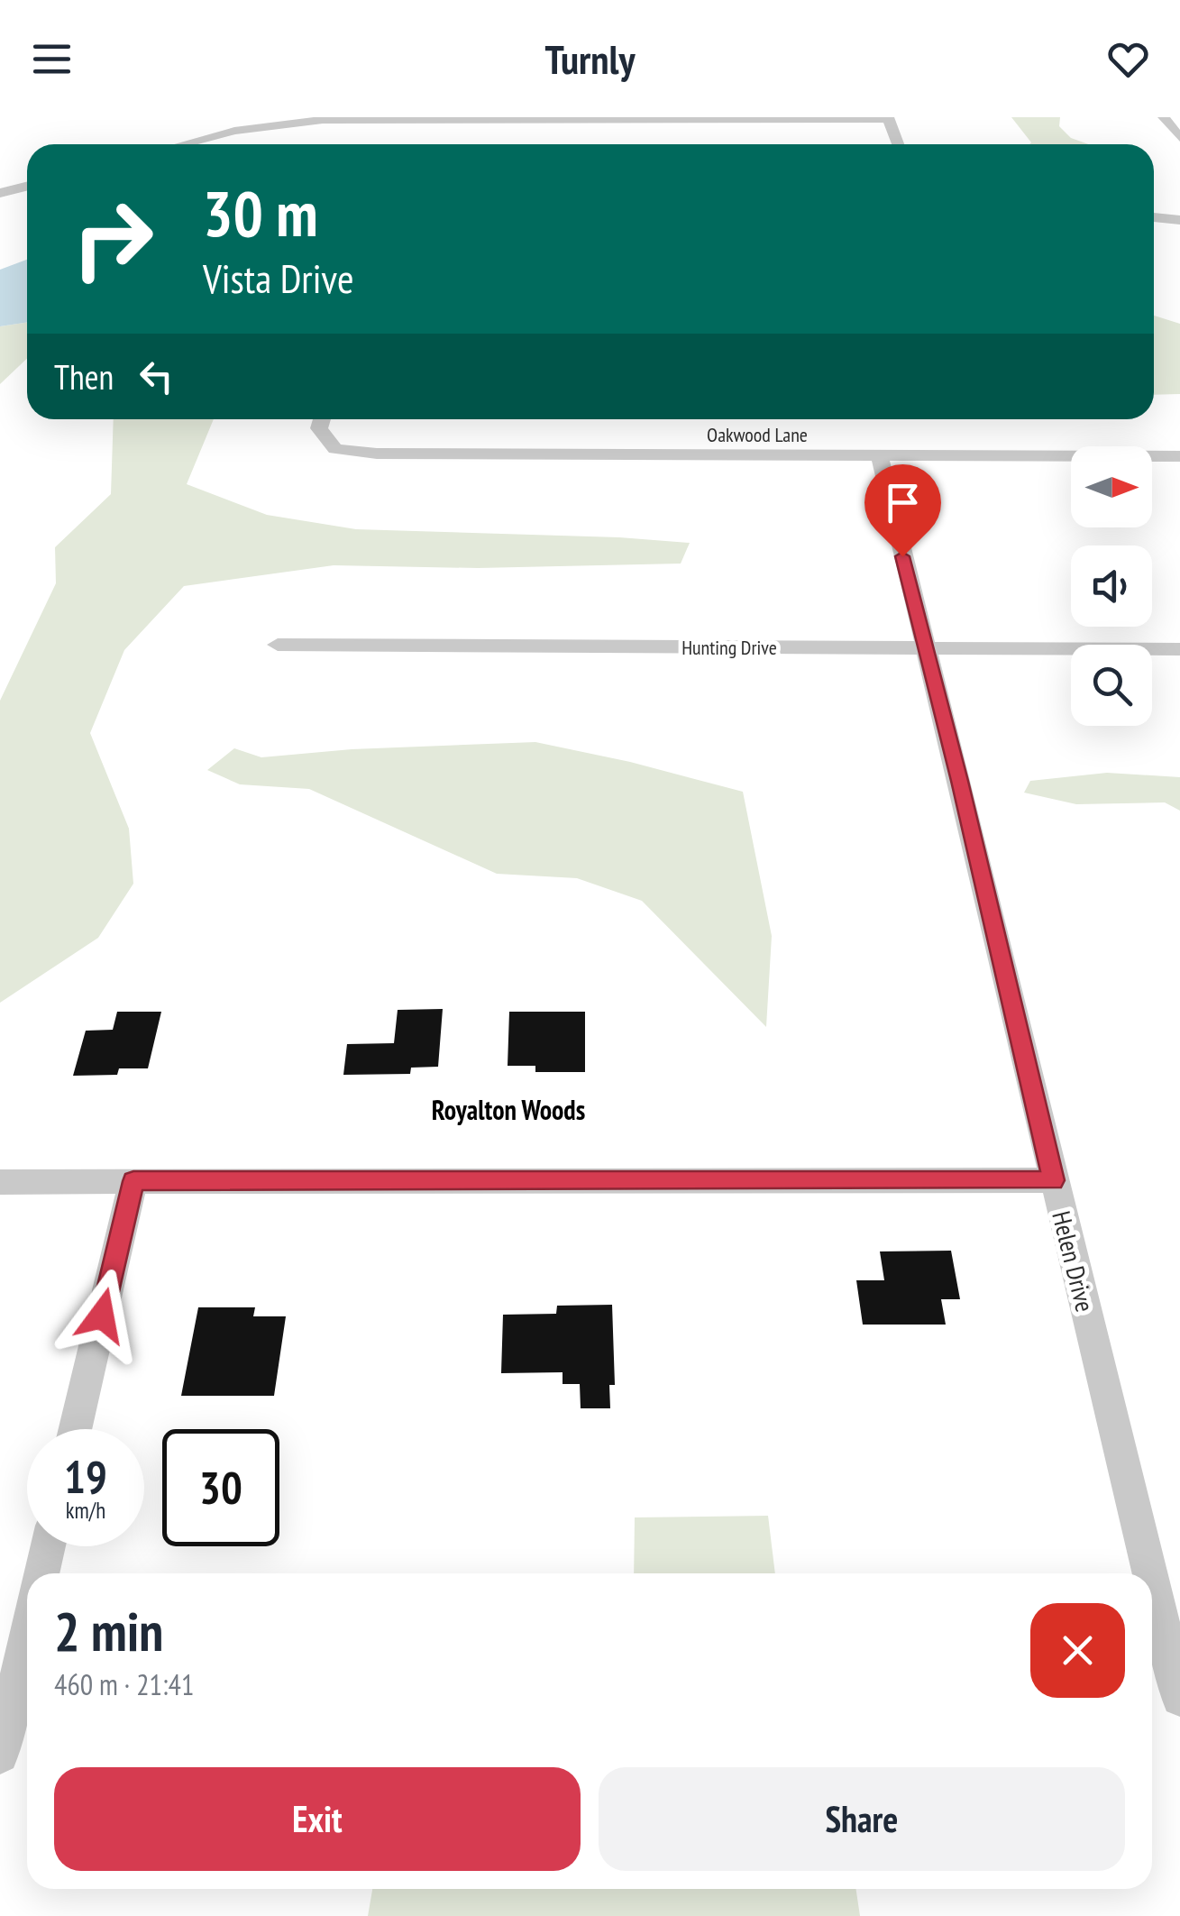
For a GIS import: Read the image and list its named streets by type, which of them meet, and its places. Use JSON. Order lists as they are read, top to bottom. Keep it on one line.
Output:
{"streets":{"street":["Oakwood Lane","Hunting Drive","Helen Drive"]},"crossings":[["Oakwood Lane","Helen Drive"],["Hunting Drive","Helen Drive"]],"districts":["Royalton Woods"],"north":"right","page":{"header":"Turnly","turn":["30 m","Vista Drive"],"then":"Then","speed":"19 km/h","limit":"30","heading":["2 min","460 m · 21:41"],"buttons":["Exit","Share"]}}
